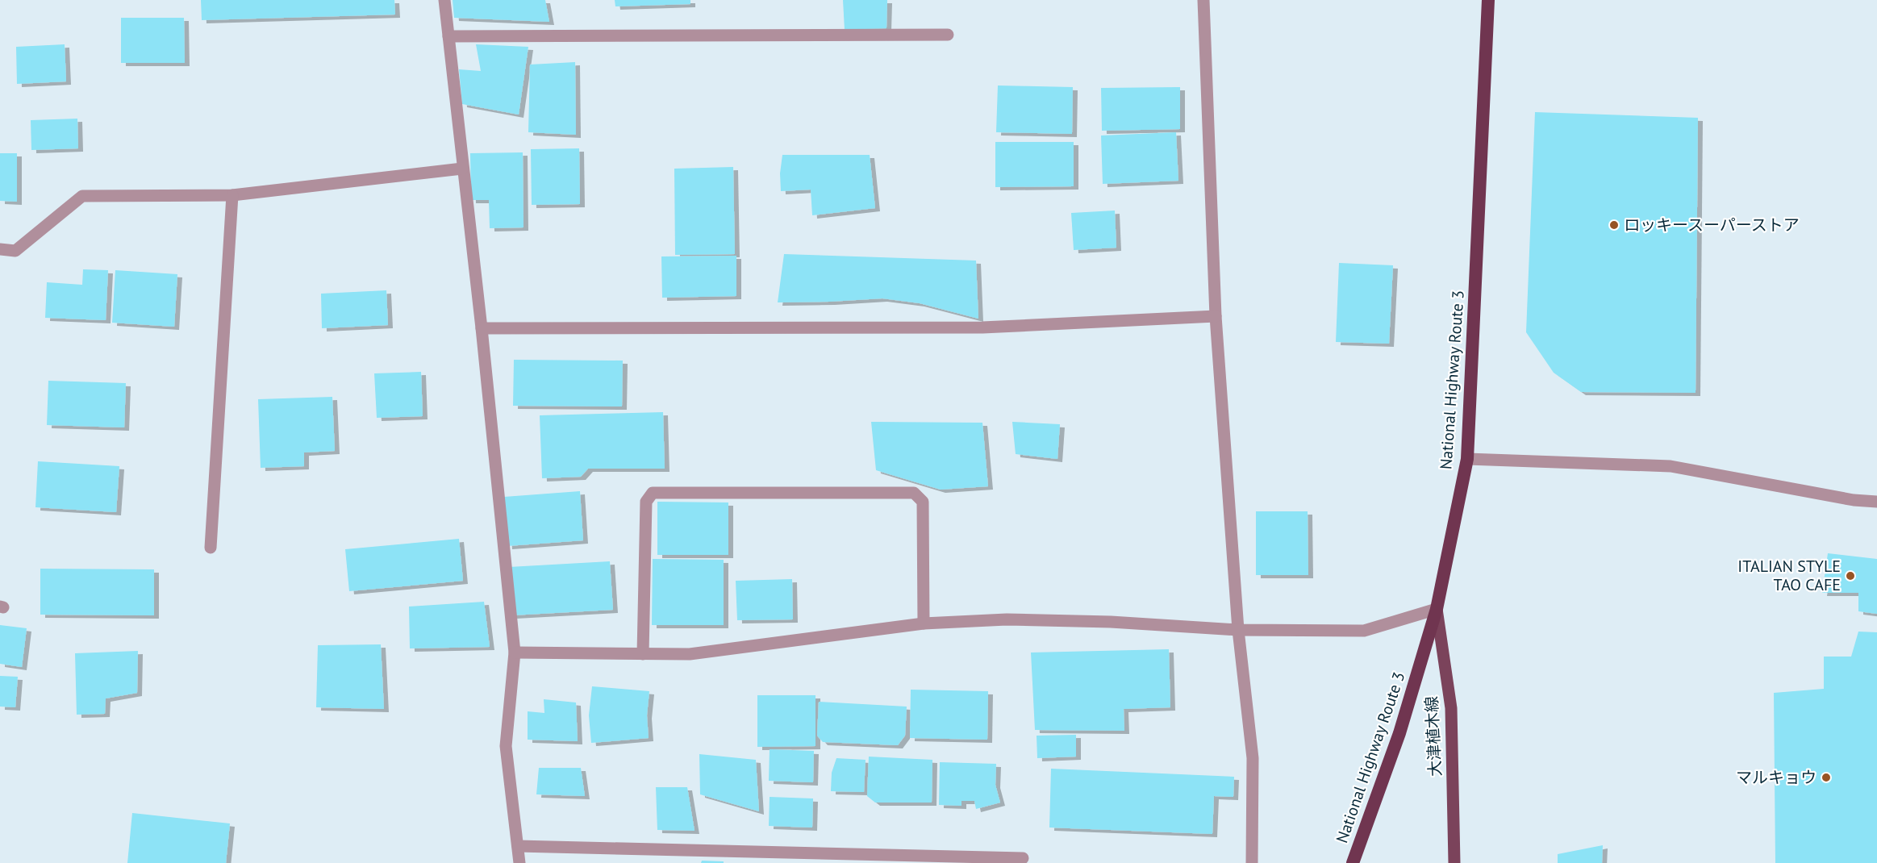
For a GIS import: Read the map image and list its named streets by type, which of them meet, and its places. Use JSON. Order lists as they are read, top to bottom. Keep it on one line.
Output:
{"streets":{"highway":["National Highway Route 3"],"main road":["大津植木線"]},"crossings":[["National Highway Route 3","大津植木線"]],"places":["ロッキースーパーストア","ITALIAN STYLE TAO CAFE","マルキョウ"]}
